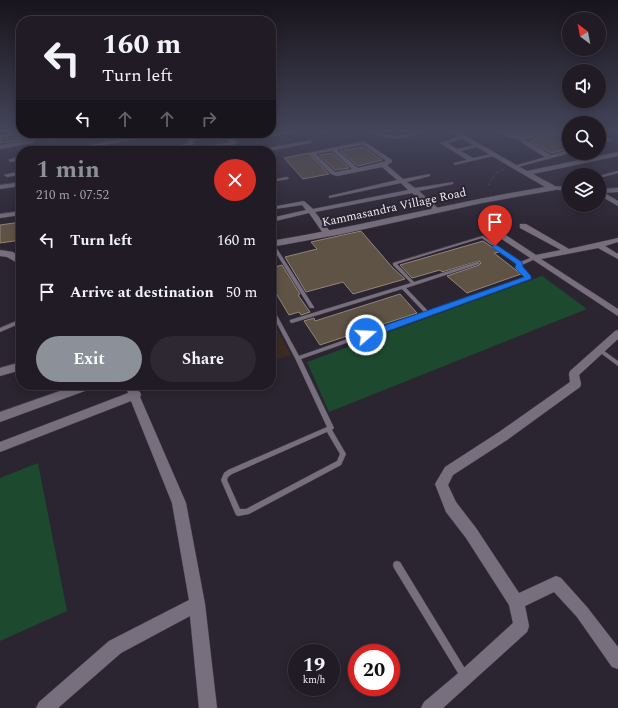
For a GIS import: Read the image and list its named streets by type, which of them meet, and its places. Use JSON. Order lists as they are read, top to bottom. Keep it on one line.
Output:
{"streets":{"street":["Kammasandra Village Road"]},"north":"top left","page":{"turn":["160 m","Turn left"],"heading":["1 min","210 m · 07:52"],"list":[{"name":"Turn left","value":"160 m"},{"name":"Arrive at destination","value":"50 m"}],"buttons":["Exit","Share"],"speed":"19 km/h","limit":"20"}}
